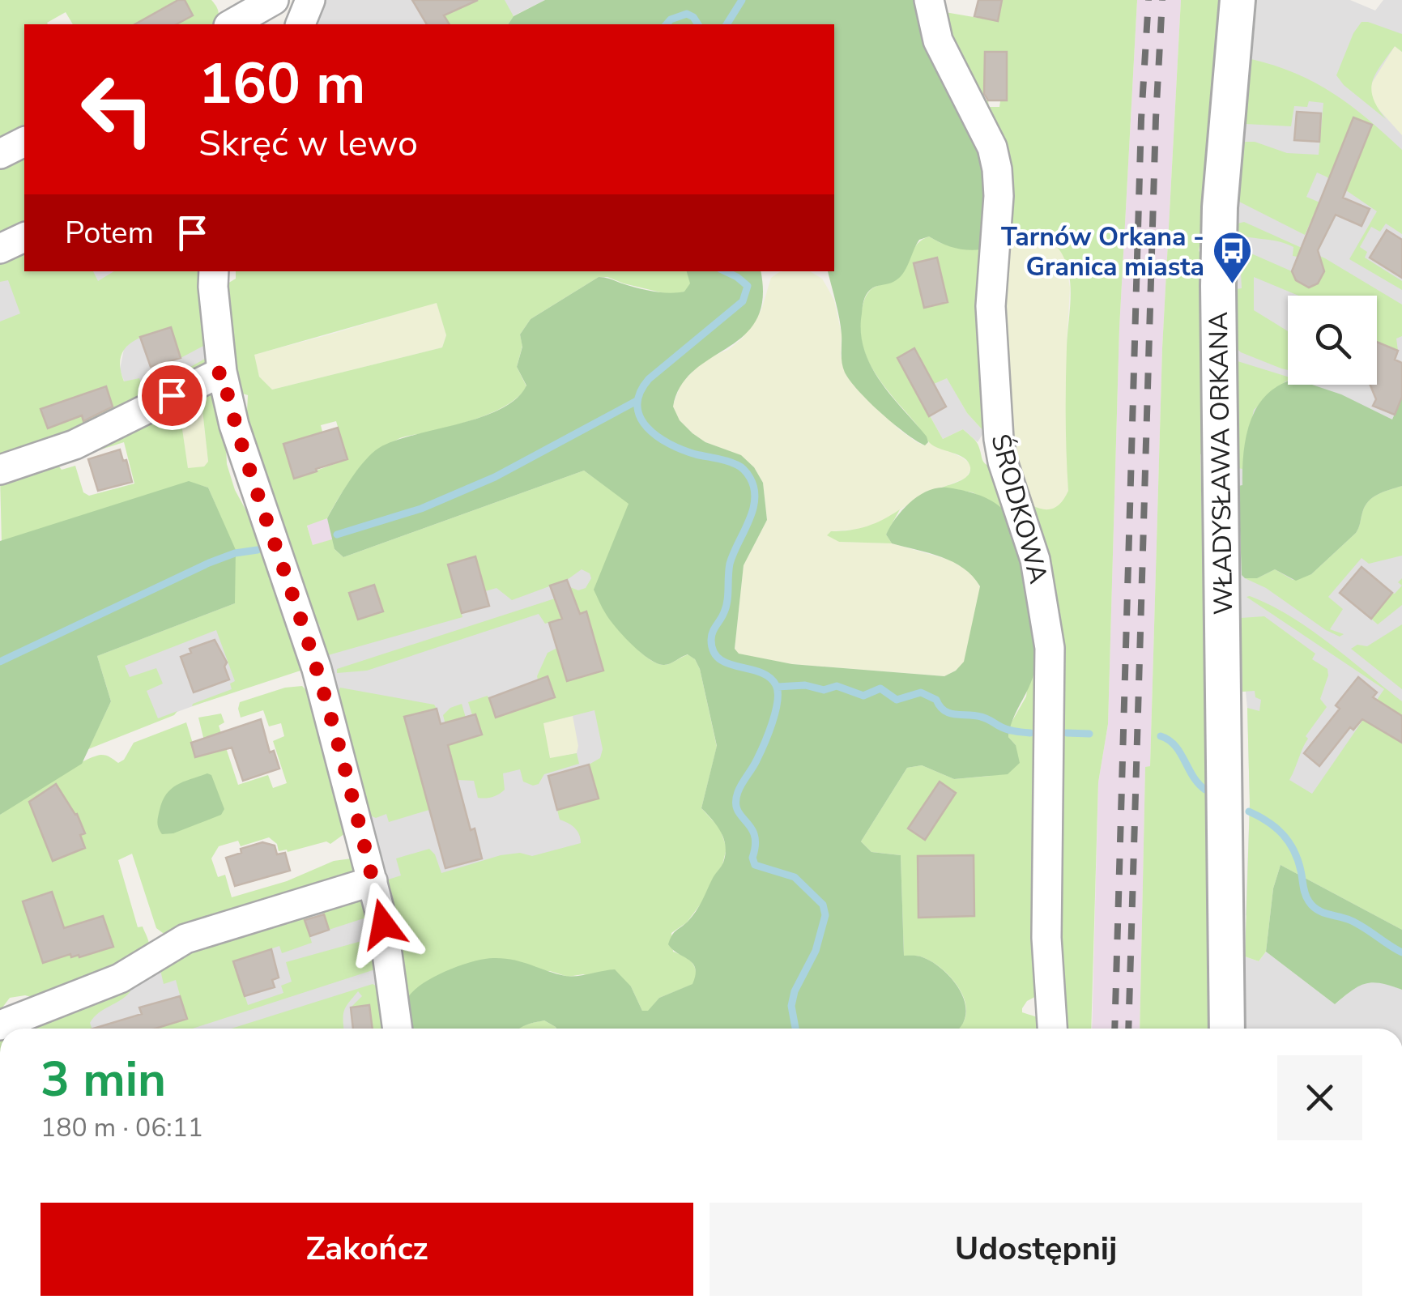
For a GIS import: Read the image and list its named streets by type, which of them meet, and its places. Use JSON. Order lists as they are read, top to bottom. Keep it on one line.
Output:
{"streets":{"street":["WŁADYSŁAWA ORKANA","ŚRODKOWA"]},"places":{"bus stop":["Tarnów Orkana - Granica miasta"]},"page":{"turn":["160 m","Skręć w lewo"],"then":"Potem","heading":["3 min","180 m · 06:11"],"buttons":["Zakończ","Udostępnij"]}}
